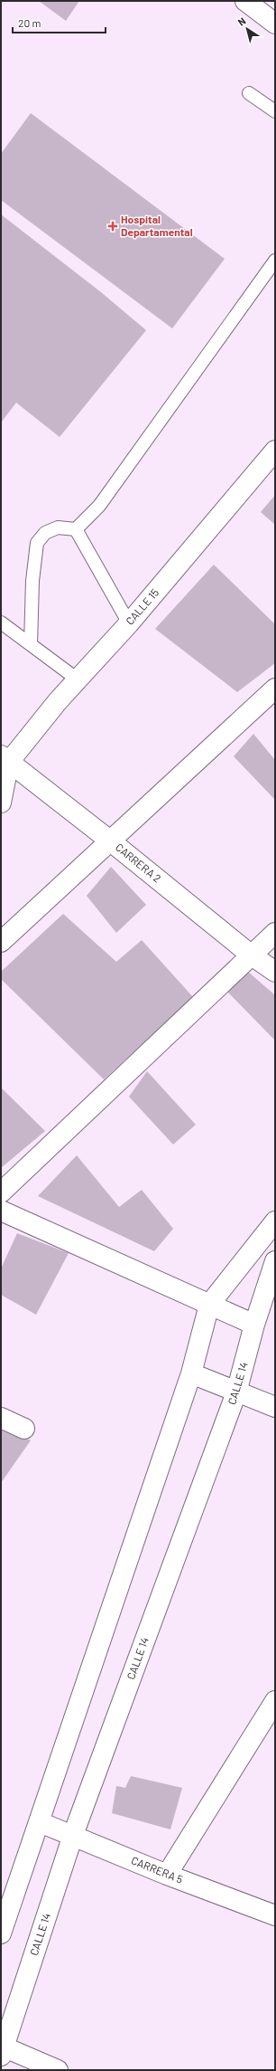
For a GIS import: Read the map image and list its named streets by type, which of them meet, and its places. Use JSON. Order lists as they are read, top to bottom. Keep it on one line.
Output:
{"streets":{"street":["CALLE 15","CARRERA 2","CALLE 14","CARRERA 5"]},"crossings":[["CALLE 15","CARRERA 2"],["CALLE 14","CARRERA 5"]],"places":{"health":["Hospital Departamental"]},"scale_bar":"20 m","north":"top left"}
